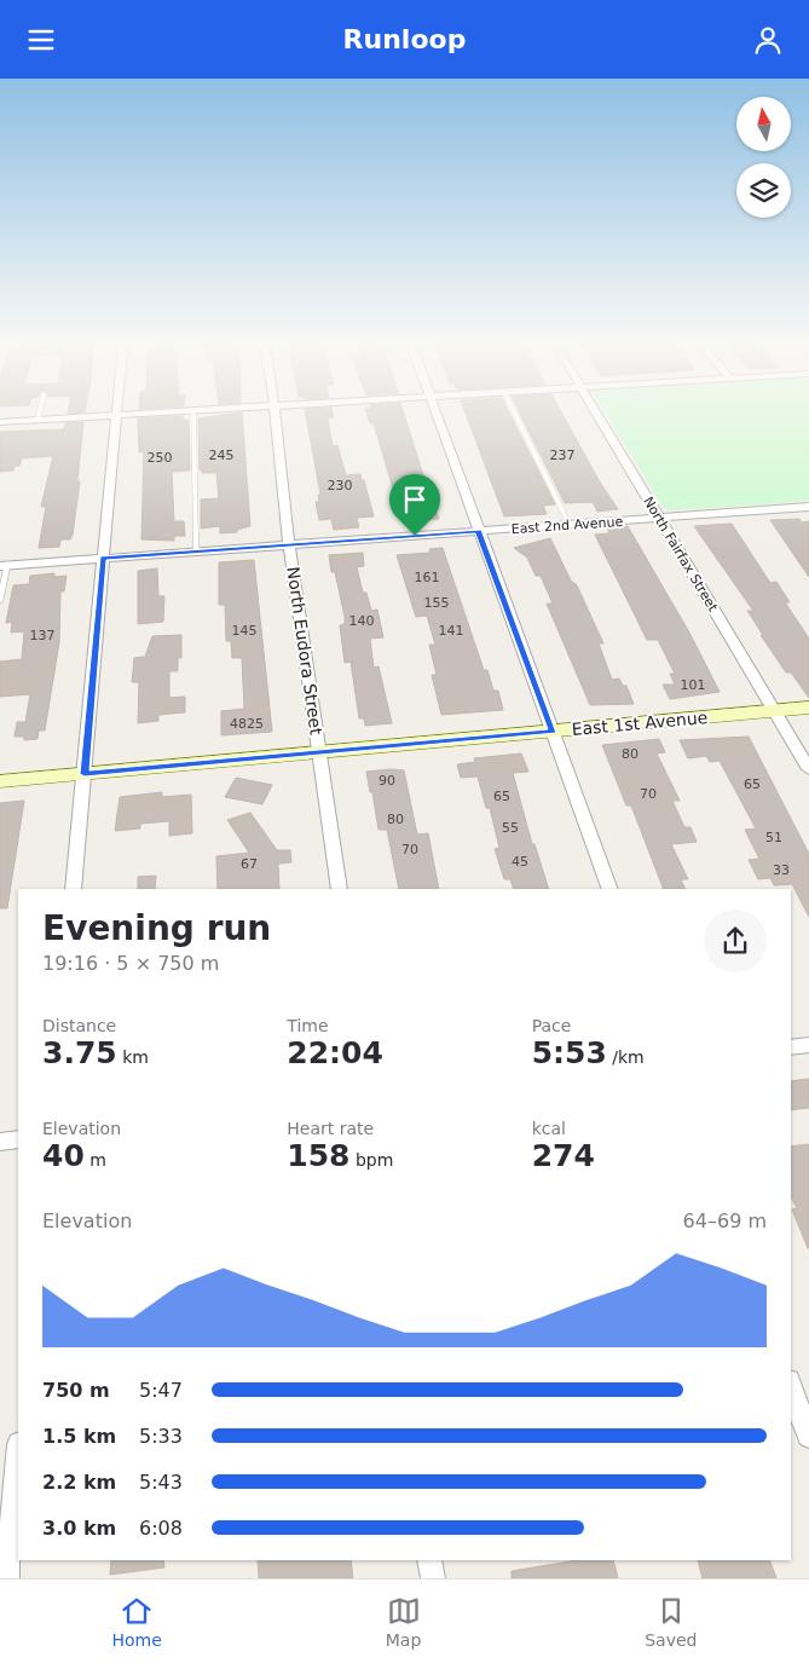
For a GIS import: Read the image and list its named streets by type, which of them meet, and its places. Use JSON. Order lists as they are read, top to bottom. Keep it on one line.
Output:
{"streets":{"street":["East 2nd Avenue","North Fairfax Street","North Eudora Street","East 1st Avenue"]},"crossings":[["East 2nd Avenue","North Fairfax Street"],["East 2nd Avenue","North Eudora Street"],["North Fairfax Street","East 1st Avenue"],["North Eudora Street","East 1st Avenue"]],"house_numbers":["245","237","250","230","161","155","140","145","141","137","101","4825","80","90","65","70","65","80","55","51","70","45","67","33"],"north":"top","page":{"header":"Runloop","heading":["Evening run","19:16 · 5 × 750 m"],"stats":[["Distance","3.75 km"],["Time","22:04"],["Pace","5:53 /km"],["Elevation","40 m"],["Heart rate","158 bpm"],["kcal","274"]],"chart":["Elevation","64–69 m"],"list":[{"name":"750 m","note":"5:47"},{"name":"1.5 km","note":"5:33"},{"name":"2.2 km","note":"5:43"},{"name":"3.0 km","note":"6:08"}],"tabs":["Home","Map","Saved"]}}
